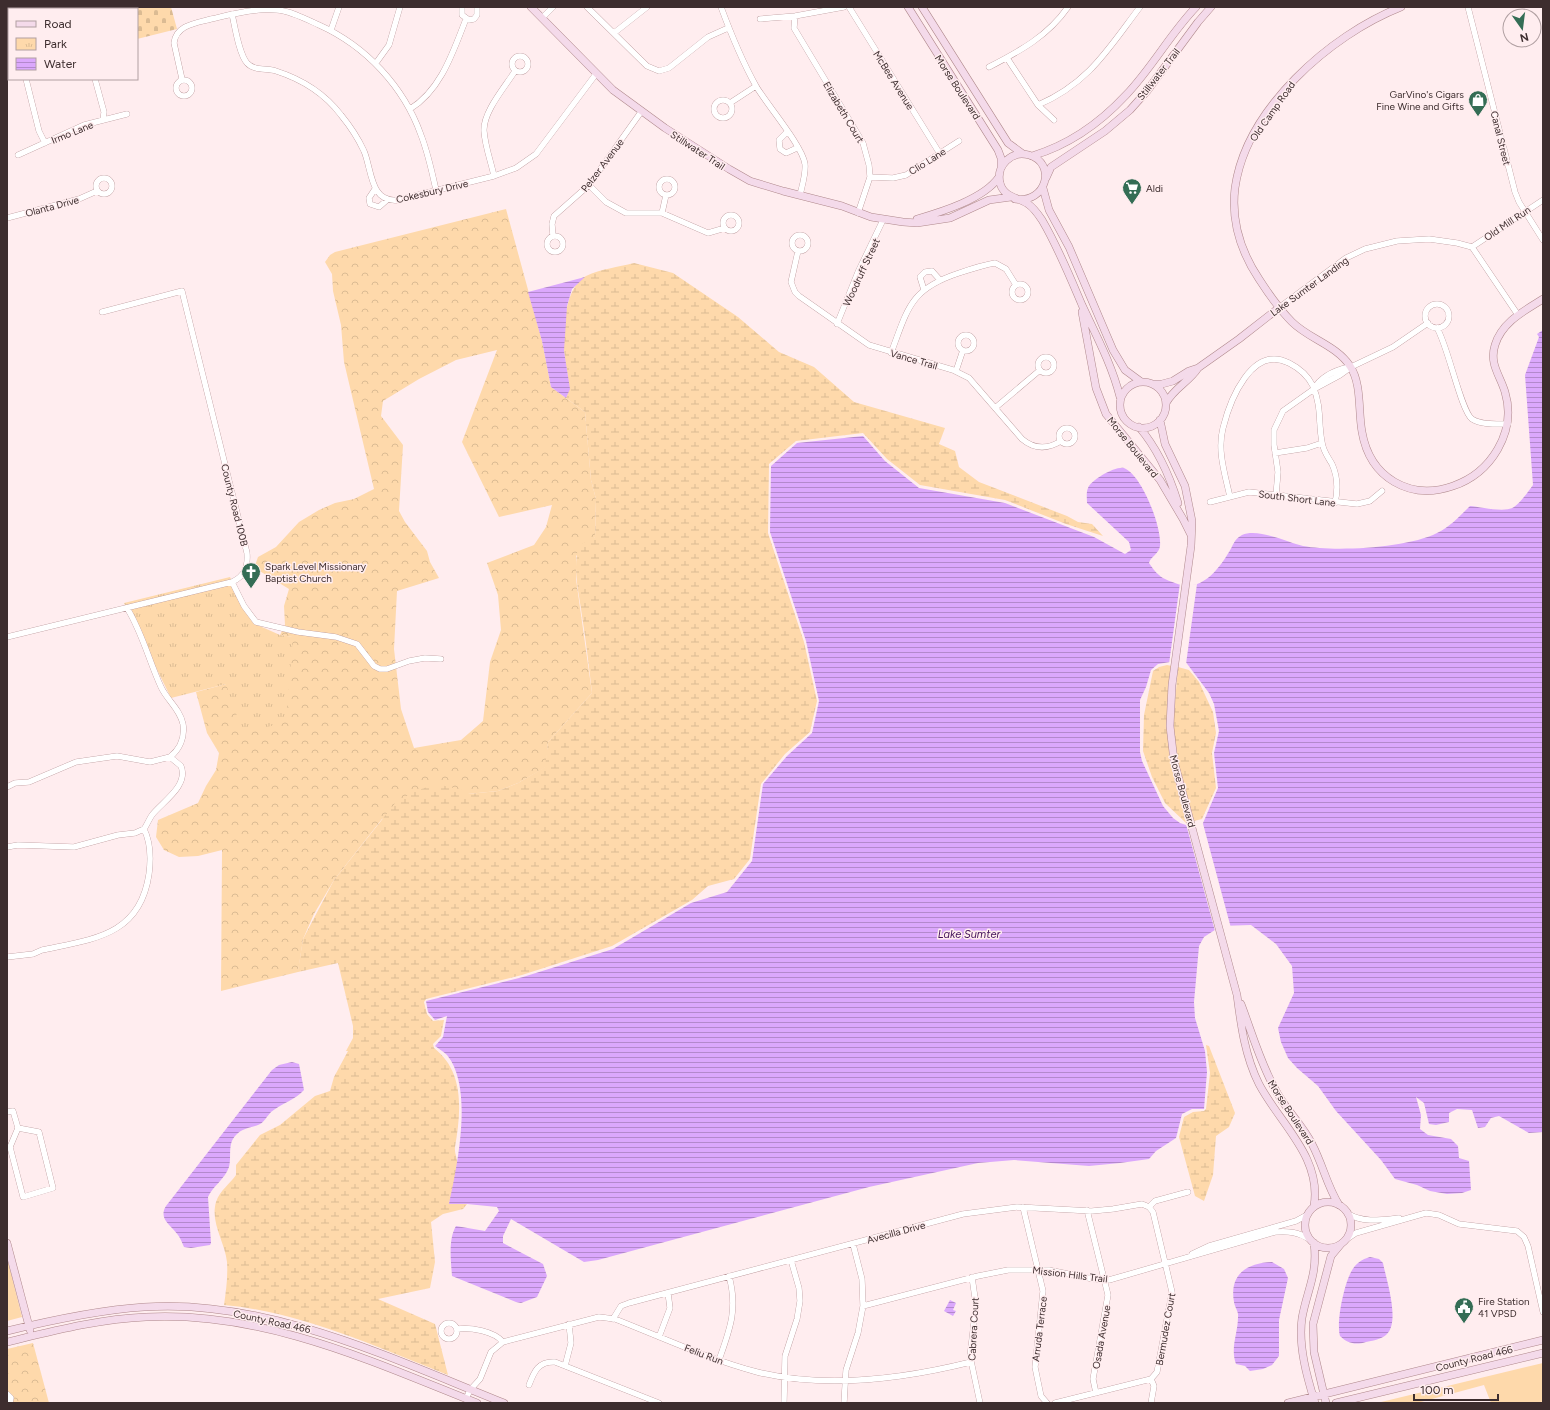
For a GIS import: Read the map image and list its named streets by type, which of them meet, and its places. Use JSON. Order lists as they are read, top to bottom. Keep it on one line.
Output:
{"streets":{"main road":["Stillwater Trail","Morse Boulevard","Old Camp Road","Lake Sumter Landing","County Road 466"],"street":["McBee Avenue","Elizabeth Court","Irmo Lane","Canal Street","Clio Lane","Pelzer Avenue","Cokesbury Drive","Olanta Drive","Old Mill Run","Woodruff Street","Vance Trail","South Short Lane","County Road 100B","Avecilla Drive","Mission Hills Trail","Cabrera Court","Arruda Terrace","Bermudez Court","Osada Avenue","Feliu Run"]},"crossings":[["Stillwater Trail","Morse Boulevard"],["Stillwater Trail","Elizabeth Court"],["Stillwater Trail","Pelzer Avenue"],["Stillwater Trail","Cokesbury Drive"],["Stillwater Trail","Woodruff Street"],["McBee Avenue","Clio Lane"],["Morse Boulevard","Lake Sumter Landing"],["Morse Boulevard","Mission Hills Trail"],["Old Camp Road","Lake Sumter Landing"],["Elizabeth Court","Clio Lane"],["Canal Street","Old Mill Run"],["Old Mill Run","Lake Sumter Landing"],["Woodruff Street","Vance Trail"],["Avecilla Drive","Arruda Terrace"],["Avecilla Drive","Bermudez Court"],["Avecilla Drive","Osada Avenue"],["Avecilla Drive","Feliu Run"],["Mission Hills Trail","Cabrera Court"],["Mission Hills Trail","Arruda Terrace"],["Mission Hills Trail","Bermudez Court"],["Mission Hills Trail","Osada Avenue"],["Cabrera Court","Feliu Run"]],"water":["Lake Sumter"],"places":{"shop":["GarVino's Cigars Fine Wine and Gifts"],"supermarket":["Aldi"],"church":["Spark Level Missionary Baptist Church"],"public building":["Fire Station 41 VPSD"]},"legend":["Road","Park","Water"],"scale_bar":"100 m","north":"bottom"}
